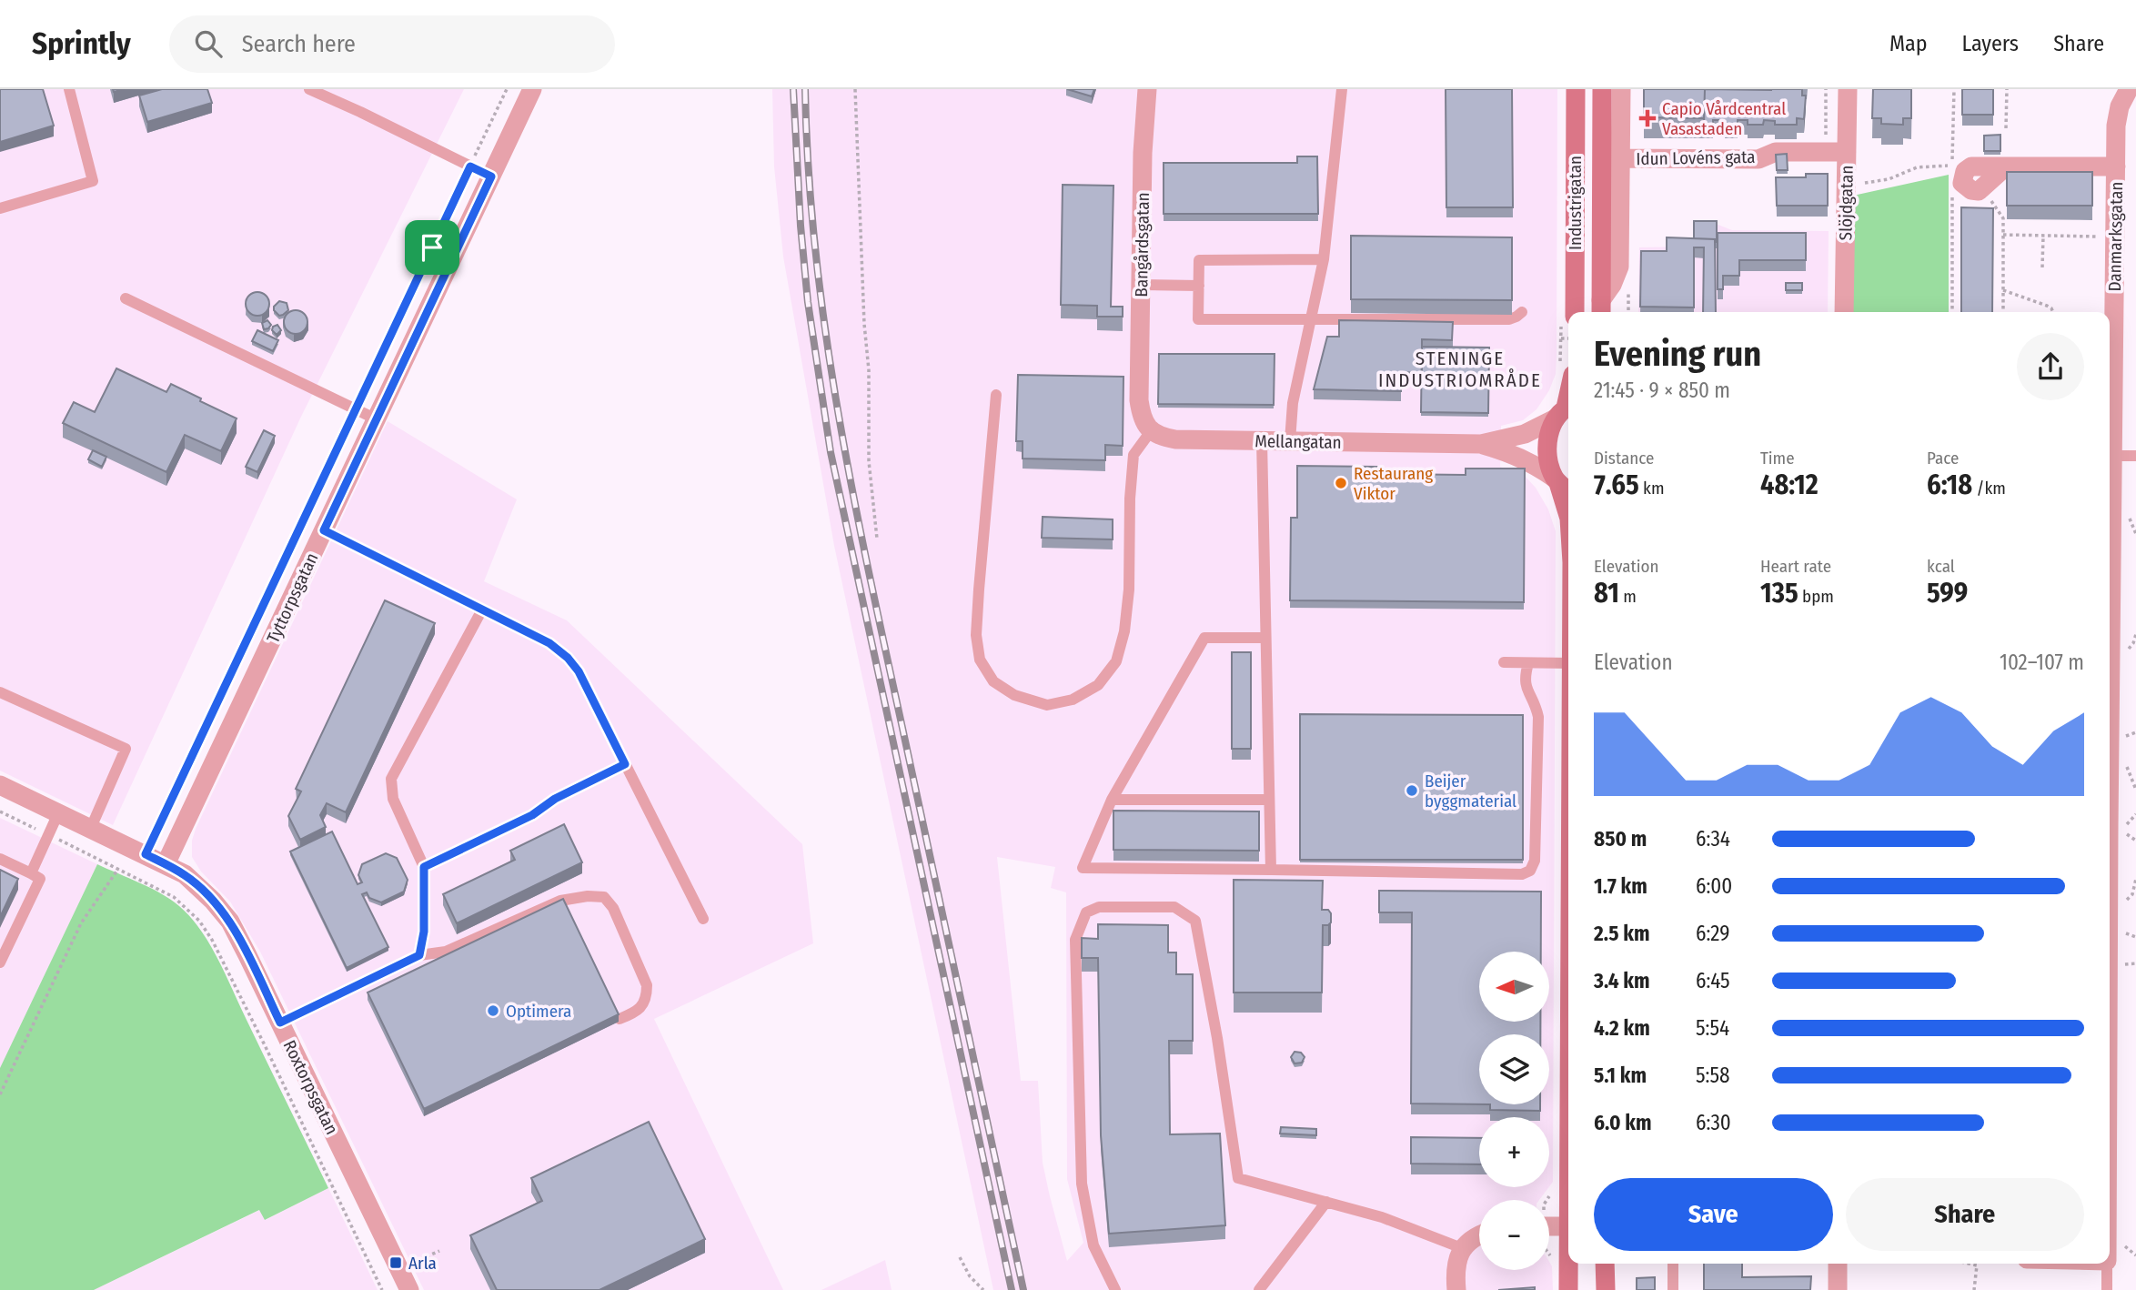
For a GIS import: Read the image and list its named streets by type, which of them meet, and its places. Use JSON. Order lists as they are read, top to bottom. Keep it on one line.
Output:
{"streets":{"main road":["Industrigatan"],"street":["Idun Lovéns gata","Slöjdgatan","Danmarksgatan","Bangårdsgatan","Mellangatan","Tyttorpsgatan","Roxtorpsgatan"]},"crossings":[["Idun Lovéns gata","Slöjdgatan"],["Bangårdsgatan","Mellangatan"],["Tyttorpsgatan","Roxtorpsgatan"]],"districts":["STENINGE INDUSTRIOMRÅDE"],"places":{"health":["Capio Vårdcentral Vasastaden"],"other":["Restaurang Viktor","Beijer byggmaterial","Optimera"],"transit":["Arla"]},"north":"left","page":{"header":"Sprintly","search":"Search here","nav":["Map","Layers","Share"],"heading":["Evening run","21:45 · 9 × 850 m"],"stats":[["Distance","7.65 km"],["Time","48:12"],["Pace","6:18 /km"],["Elevation","81 m"],["Heart rate","135 bpm"],["kcal","599"]],"chart":["Elevation","102–107 m"],"list":[{"name":"850 m","note":"6:34"},{"name":"1.7 km","note":"6:00"},{"name":"2.5 km","note":"6:29"},{"name":"3.4 km","note":"6:45"},{"name":"4.2 km","note":"5:54"},{"name":"5.1 km","note":"5:58"},{"name":"6.0 km","note":"6:30"}],"map_buttons":["+","−"],"buttons":["Save","Share"]}}
